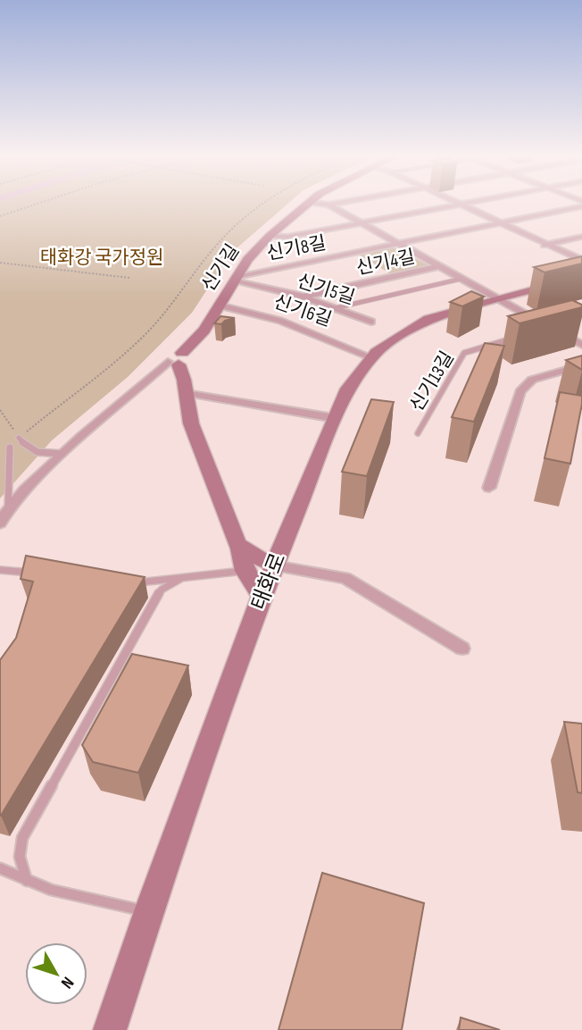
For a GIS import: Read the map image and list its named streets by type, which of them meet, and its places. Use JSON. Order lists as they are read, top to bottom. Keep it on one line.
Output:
{"streets":{"street":["신기8길","신기4길","신기길","신기5길","신기6길","태화로"],"lane":["신기13길"]},"crossings":[["신기8길","신기4길"],["신기8길","신기길"],["신기8길","신기5길"],["신기4길","신기5길"],["신기4길","태화로"],["신기길","신기5길"],["신기길","신기6길"],["신기6길","태화로"]],"parks":["태화강 국가정원"],"north":"bottom right"}
